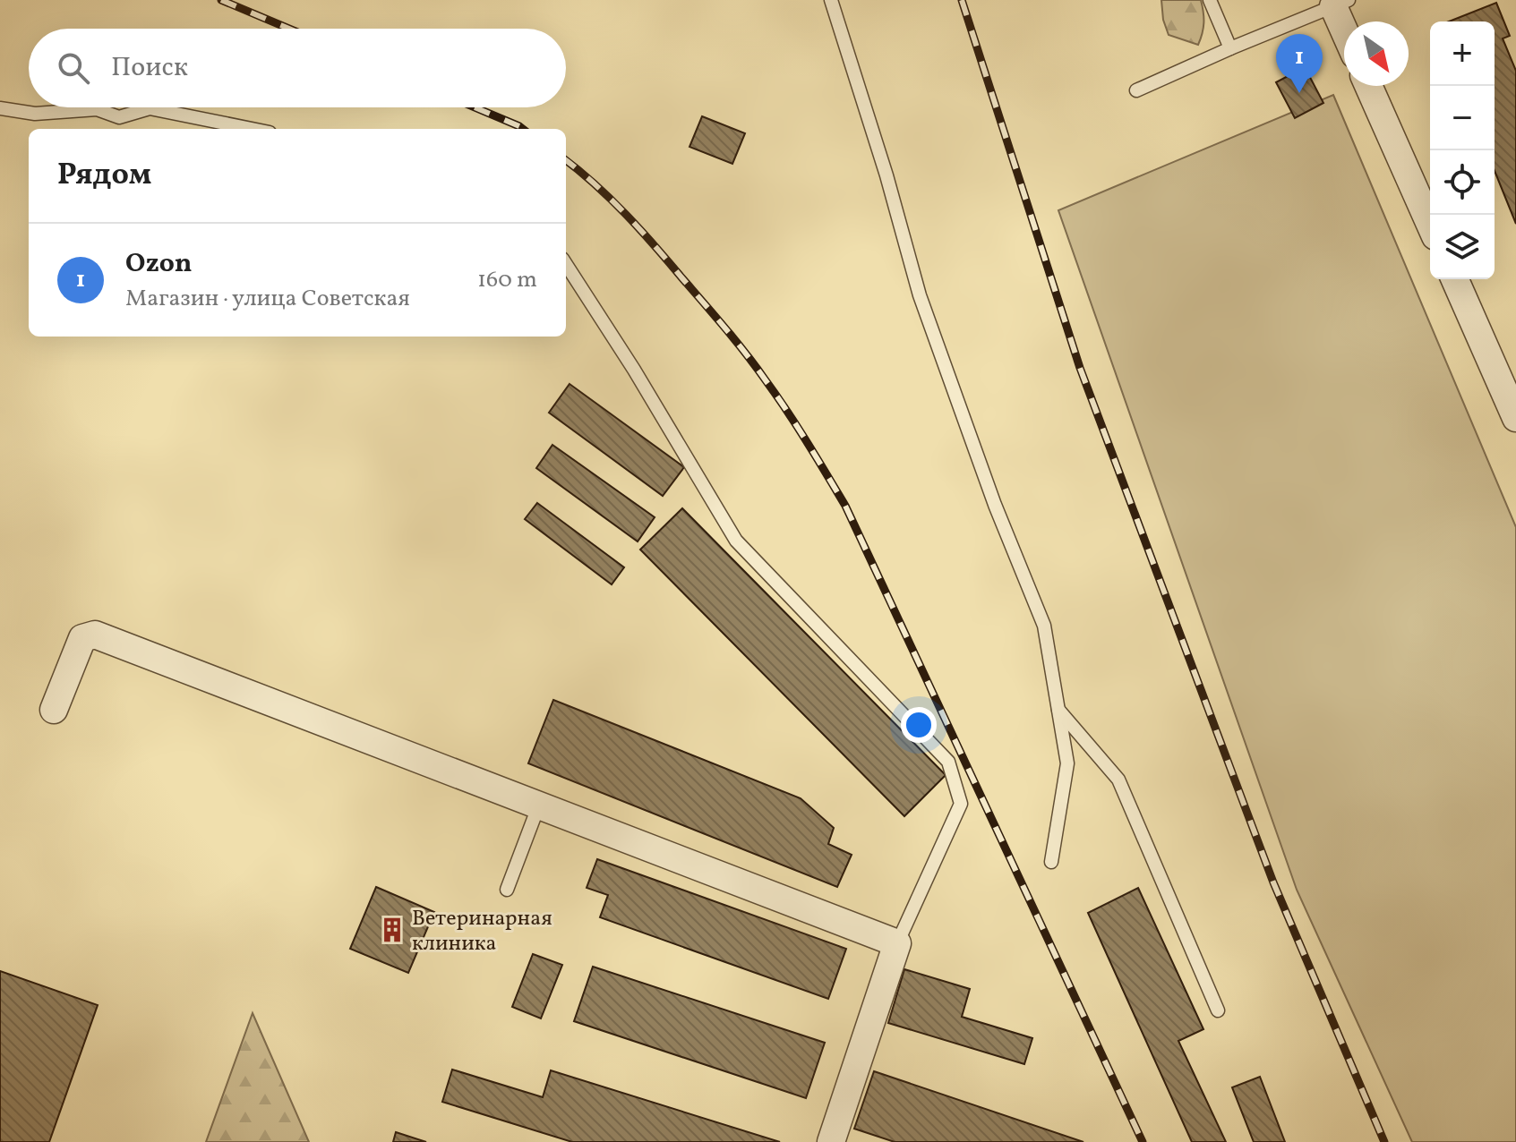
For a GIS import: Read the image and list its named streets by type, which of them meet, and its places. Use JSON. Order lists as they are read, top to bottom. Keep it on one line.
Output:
{"places":{"building":["Ветеринарная клиника"]},"north":"bottom right","page":{"map_buttons":["+","−"],"search":"Поиск","pins":"1","heading":"Рядом","list":[{"mark":"1","name":"Ozon","note":"Магазин · улица Советская","value":"160 m"}]}}
